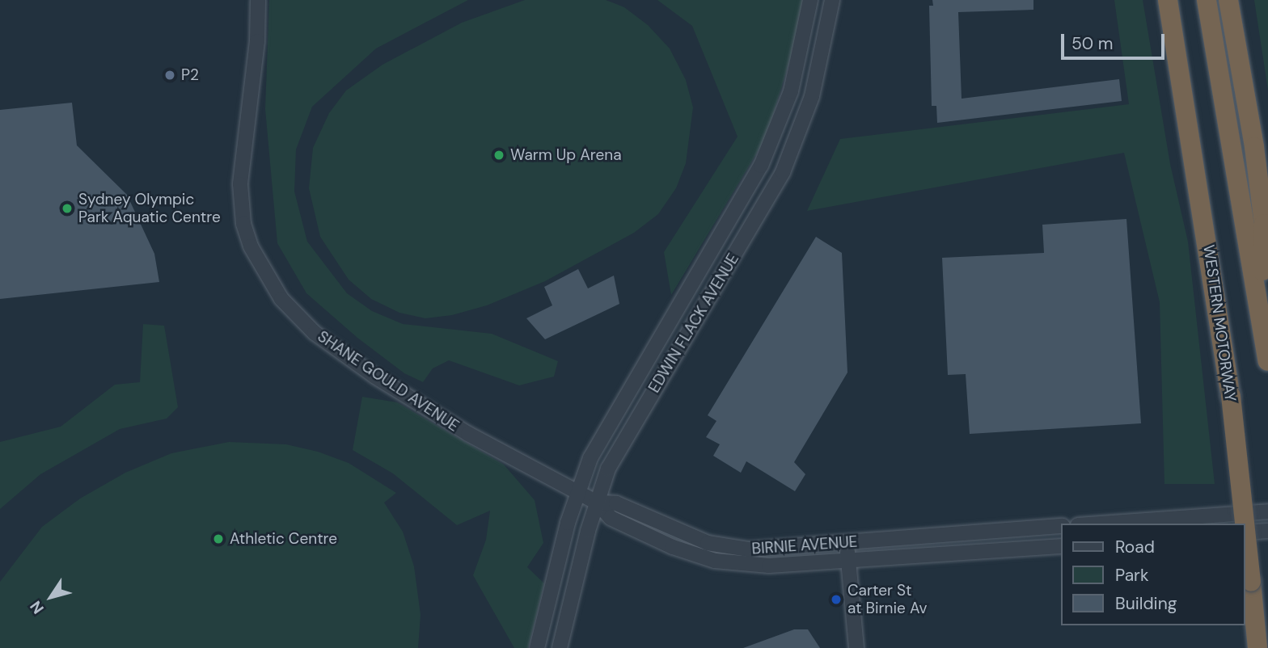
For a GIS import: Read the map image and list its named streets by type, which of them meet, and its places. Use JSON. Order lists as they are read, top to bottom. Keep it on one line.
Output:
{"streets":{"highway":["WESTERN MOTORWAY"],"street":["EDWIN FLACK AVENUE","SHANE GOULD AVENUE","BIRNIE AVENUE"]},"crossings":[["EDWIN FLACK AVENUE","SHANE GOULD AVENUE"],["EDWIN FLACK AVENUE","BIRNIE AVENUE"],["SHANE GOULD AVENUE","BIRNIE AVENUE"]],"places":["P2","Warm Up Arena","Sydney Olympic Park Aquatic Centre","Athletic Centre","Carter St at Birnie Av"],"legend":["Road","Park","Building"],"scale_bar":"50 m","north":"bottom left"}
